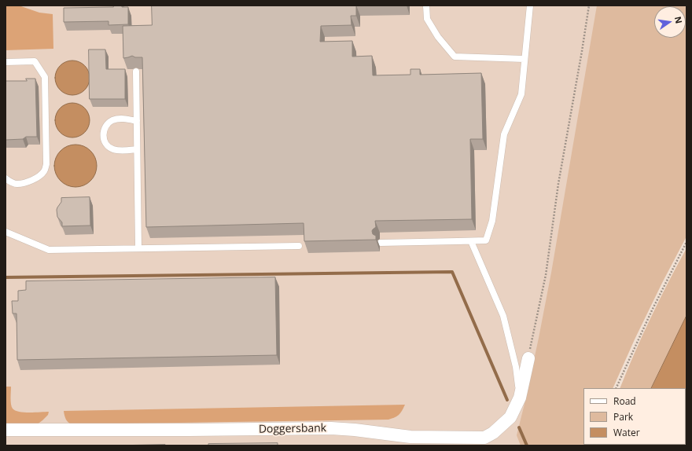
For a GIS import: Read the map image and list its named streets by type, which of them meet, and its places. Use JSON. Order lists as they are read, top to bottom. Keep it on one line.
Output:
{"streets":{"street":["Doggersbank"]},"legend":["Road","Park","Water"],"north":"right"}
